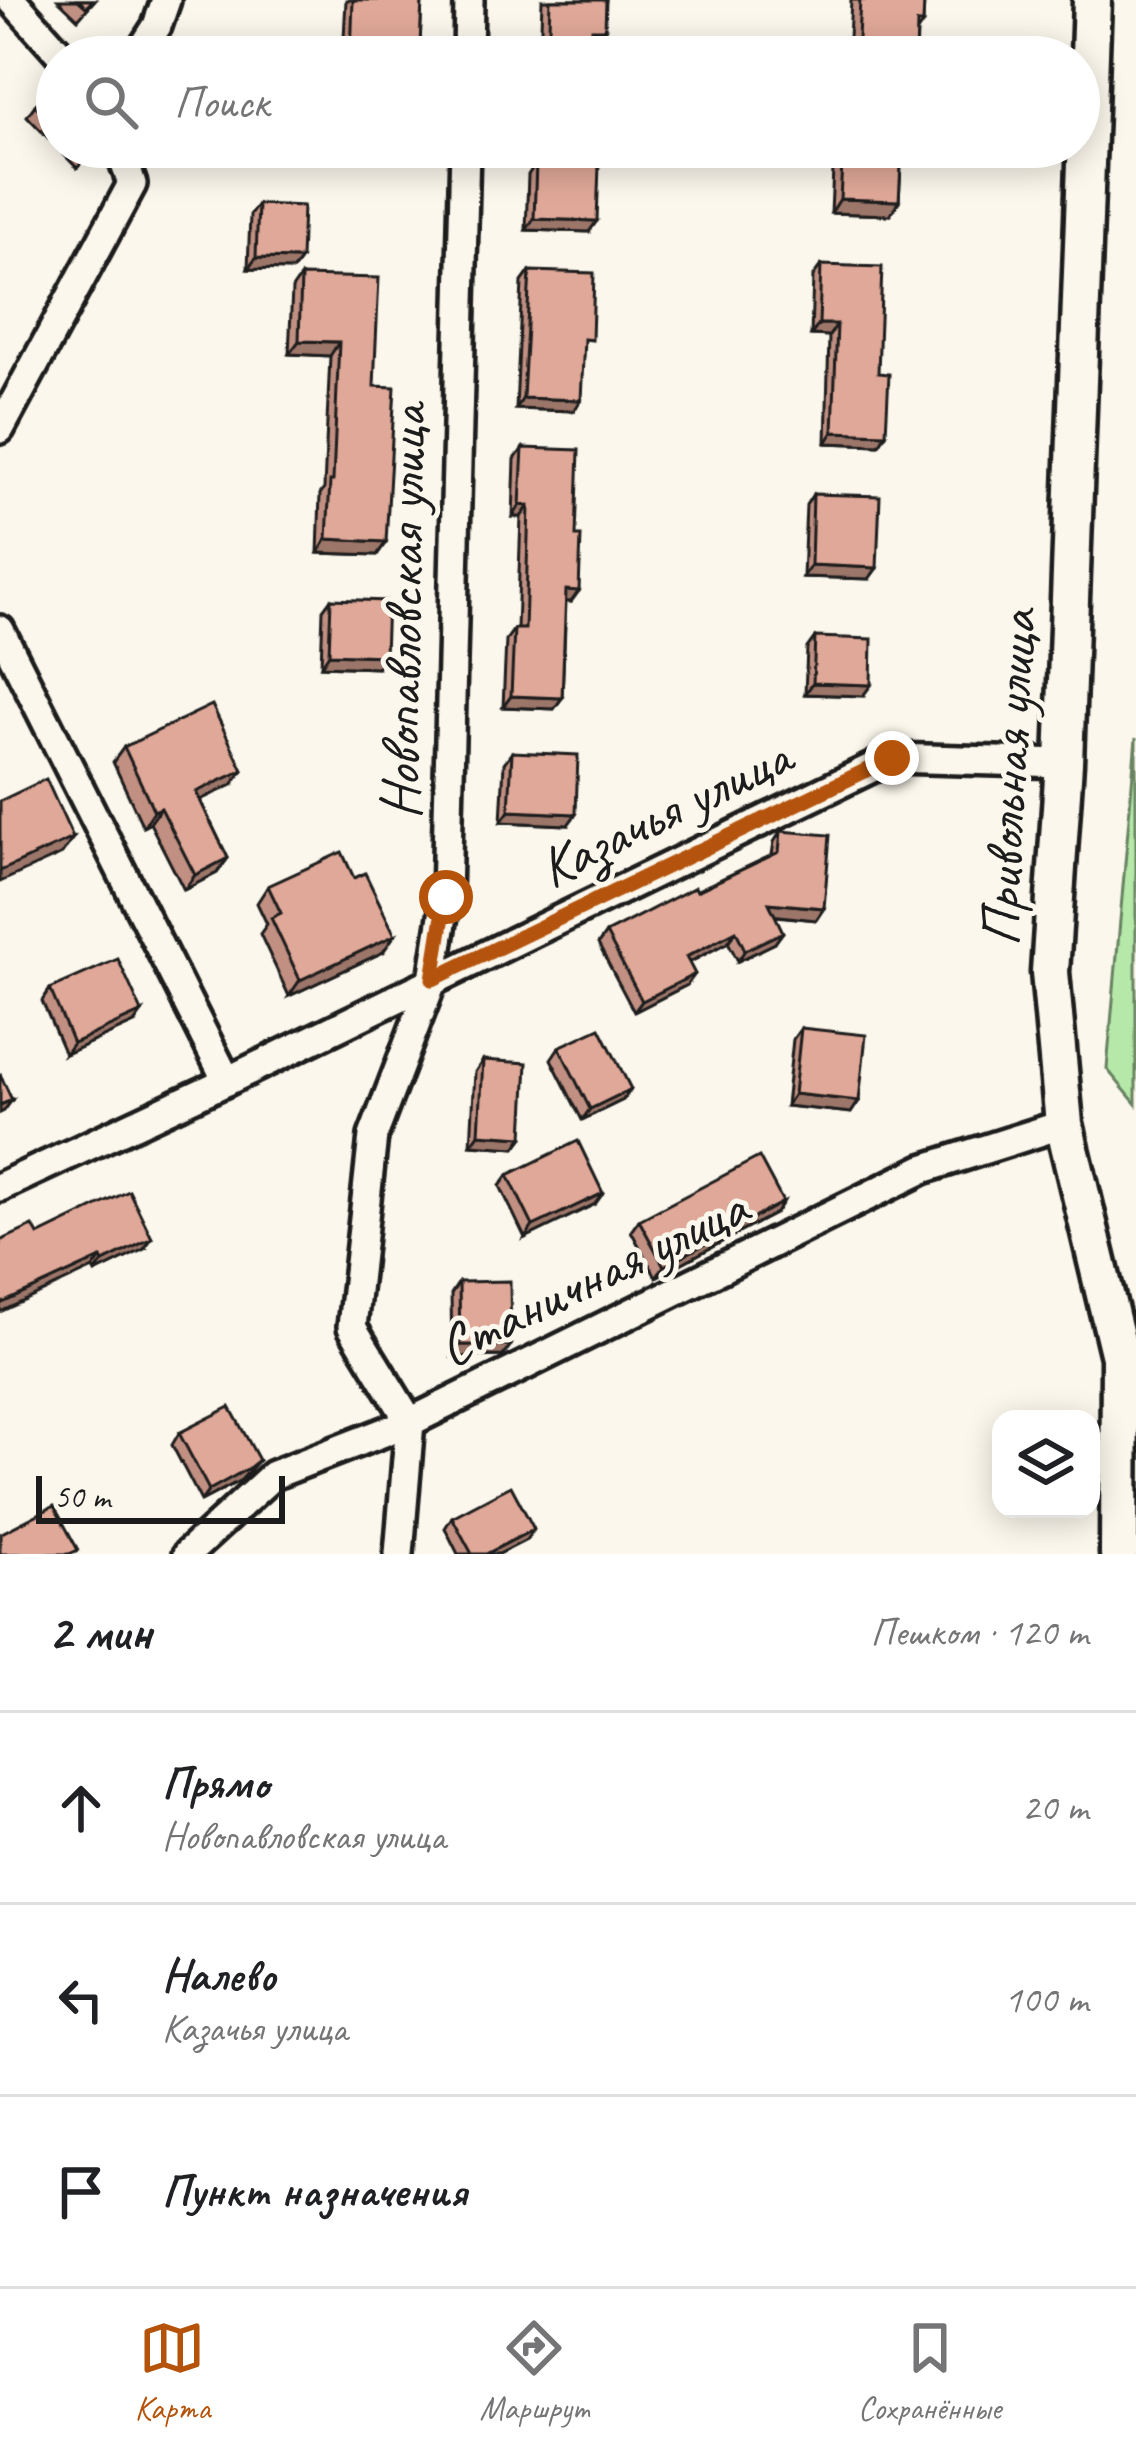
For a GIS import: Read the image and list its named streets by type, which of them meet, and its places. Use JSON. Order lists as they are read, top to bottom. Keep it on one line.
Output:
{"streets":{"street":["Новопавловская улица","Привольная улица","Казачья улица","Станичная улица"]},"crossings":[["Новопавловская улица","Казачья улица"],["Новопавловская улица","Станичная улица"],["Привольная улица","Казачья улица"],["Привольная улица","Станичная улица"]],"scale_bar":"50 m","page":{"search":"Поиск","scale":"50 m","heading":["2 мин","Пешком · 120 m"],"list":[["Прямо","Новопавловская улица","20 m"],["Налево","Казачья улица","100 m"],"Пункт назначения"],"nav":["Карта","Маршрут","Сохранённые"]}}
